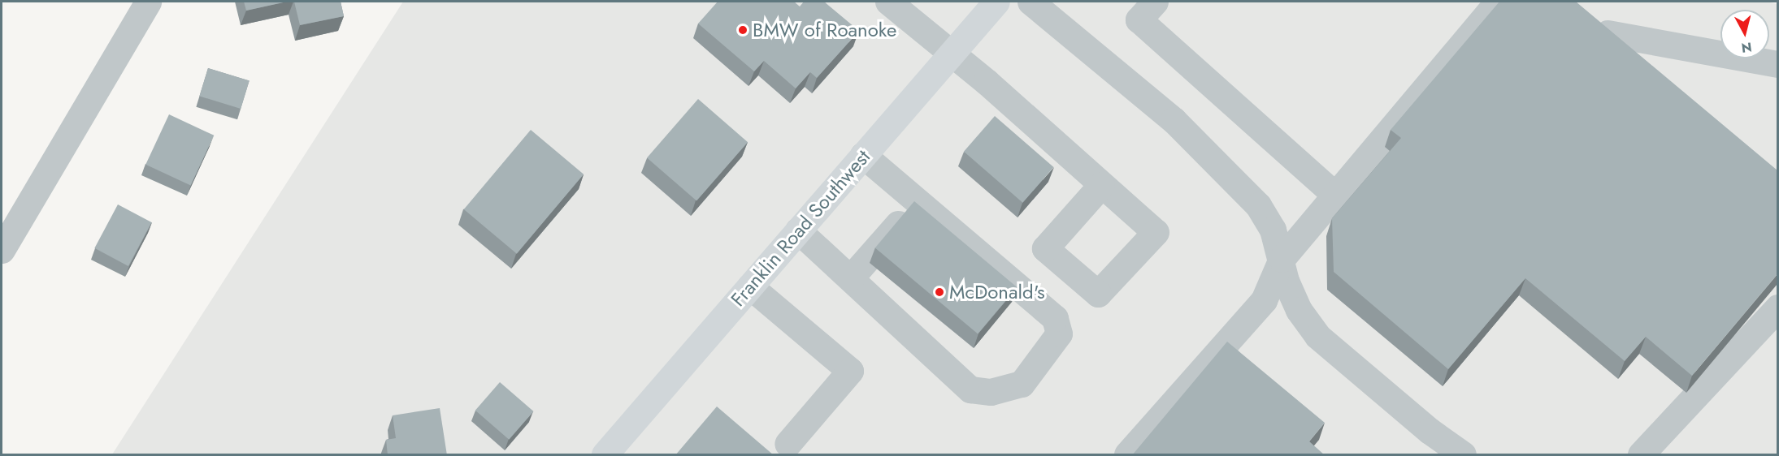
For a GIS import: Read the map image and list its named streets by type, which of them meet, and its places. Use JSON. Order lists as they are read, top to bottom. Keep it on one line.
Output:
{"streets":{"main road":["Franklin Road Southwest"]},"places":["BMW of Roanoke","McDonald's"],"north":"bottom"}
